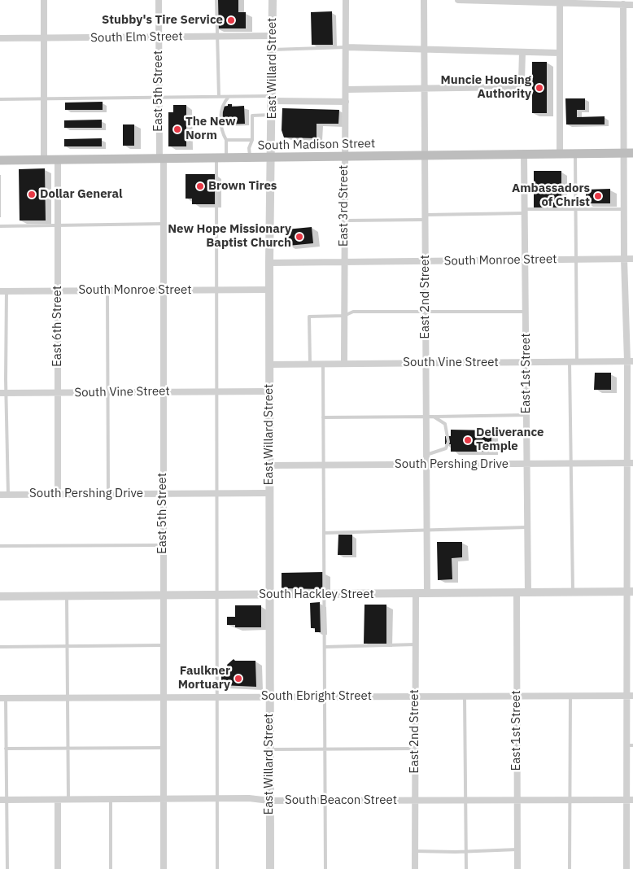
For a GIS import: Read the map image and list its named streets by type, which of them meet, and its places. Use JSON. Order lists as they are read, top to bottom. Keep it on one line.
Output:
{"streets":{"main road":["South Madison Street"],"street":["South Elm Street","East Willard Street","East 5th Street","East 3rd Street","South Monroe Street","East 2nd Street","East 6th Street","South Vine Street","East 1st Street","South Pershing Drive","South Hackley Street","South Ebright Street","South Beacon Street"]},"crossings":[["South Elm Street","East Willard Street"],["South Elm Street","East 5th Street"],["East Willard Street","South Madison Street"],["East Willard Street","South Monroe Street"],["East Willard Street","South Vine Street"],["East Willard Street","South Pershing Drive"],["East Willard Street","South Hackley Street"],["East Willard Street","South Ebright Street"],["East Willard Street","South Beacon Street"],["East 5th Street","South Madison Street"],["East 5th Street","South Monroe Street"],["East 5th Street","South Vine Street"],["East 5th Street","South Pershing Drive"],["East 5th Street","South Hackley Street"],["East 5th Street","South Ebright Street"],["East 5th Street","South Beacon Street"],["South Madison Street","East 3rd Street"],["South Madison Street","East 2nd Street"],["South Madison Street","East 6th Street"],["South Madison Street","East 1st Street"],["East 3rd Street","South Monroe Street"],["East 3rd Street","South Vine Street"],["South Monroe Street","East 2nd Street"],["South Monroe Street","East 6th Street"],["South Monroe Street","East 1st Street"],["East 2nd Street","South Vine Street"],["East 2nd Street","South Pershing Drive"],["East 2nd Street","South Hackley Street"],["East 2nd Street","South Ebright Street"],["East 2nd Street","South Beacon Street"],["East 6th Street","South Vine Street"],["East 6th Street","South Pershing Drive"],["South Vine Street","East 1st Street"],["East 1st Street","South Pershing Drive"],["East 1st Street","South Hackley Street"],["East 1st Street","South Ebright Street"],["East 1st Street","South Beacon Street"]],"places":["Stubby's Tire Service","Muncie Housing Authority","The New Norm","Brown Tires","Dollar General","Ambassadors of Christ","New Hope Missionary Baptist Church","Deliverance Temple","Faulkner Mortuary"]}
